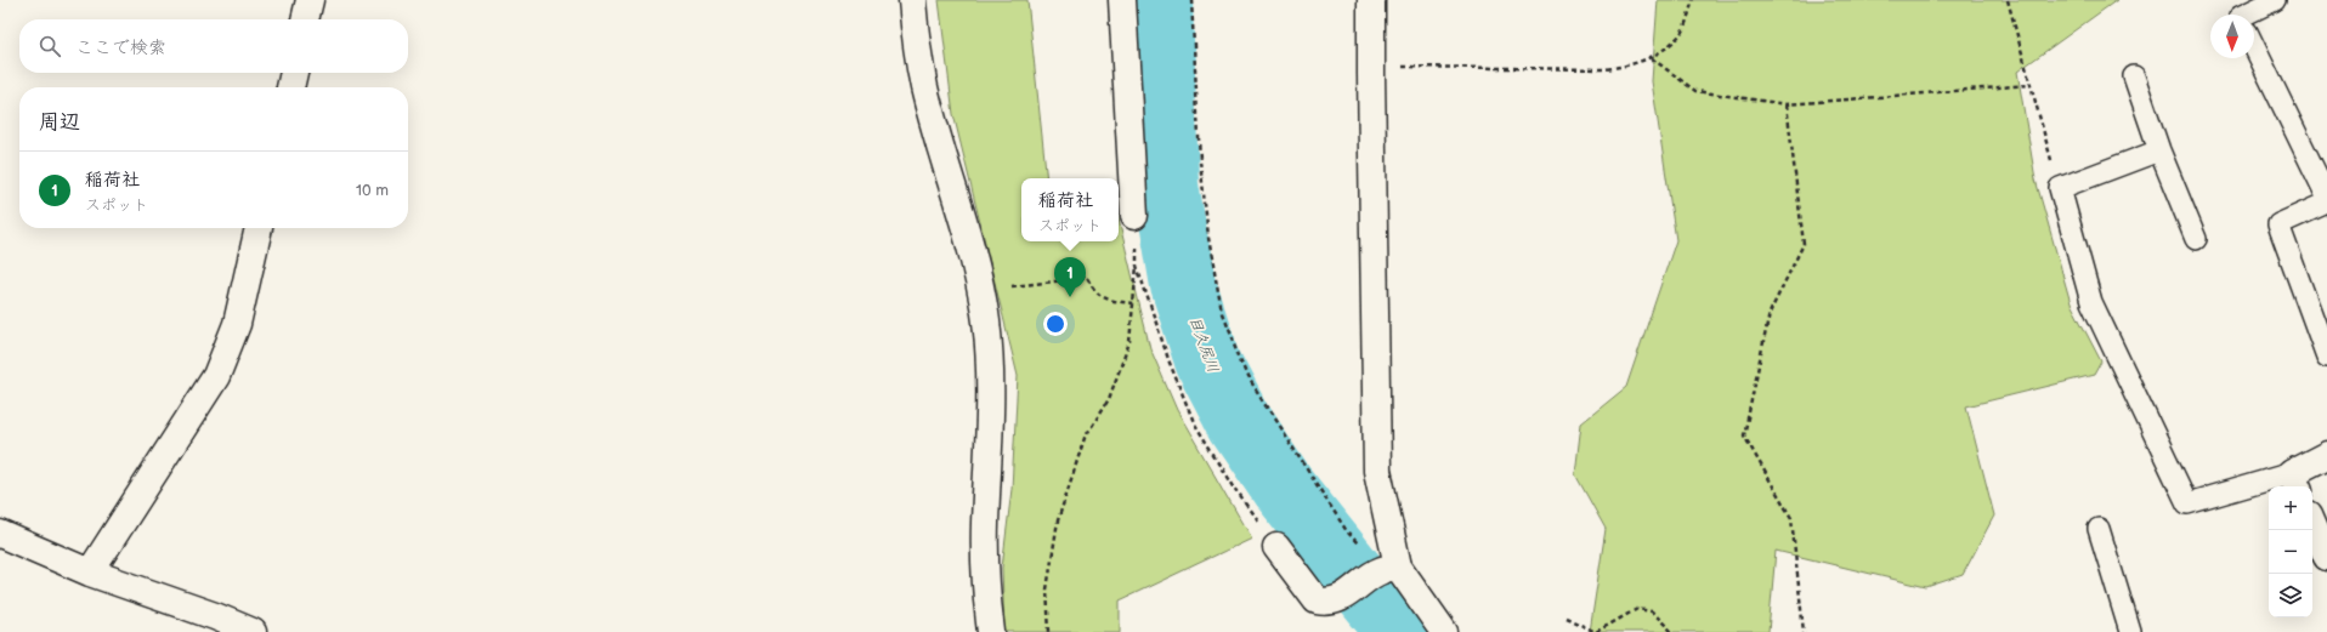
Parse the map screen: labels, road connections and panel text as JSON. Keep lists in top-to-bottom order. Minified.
{"water":["目久尻川"],"north":"bottom","page":{"search":"ここで検索","heading":"周辺","list":[{"mark":"1","name":"稲荷社","note":"スポット","value":"10 m"}],"popup":["稲荷社","スポット"],"pins":"1","map_buttons":["+","−"]}}
